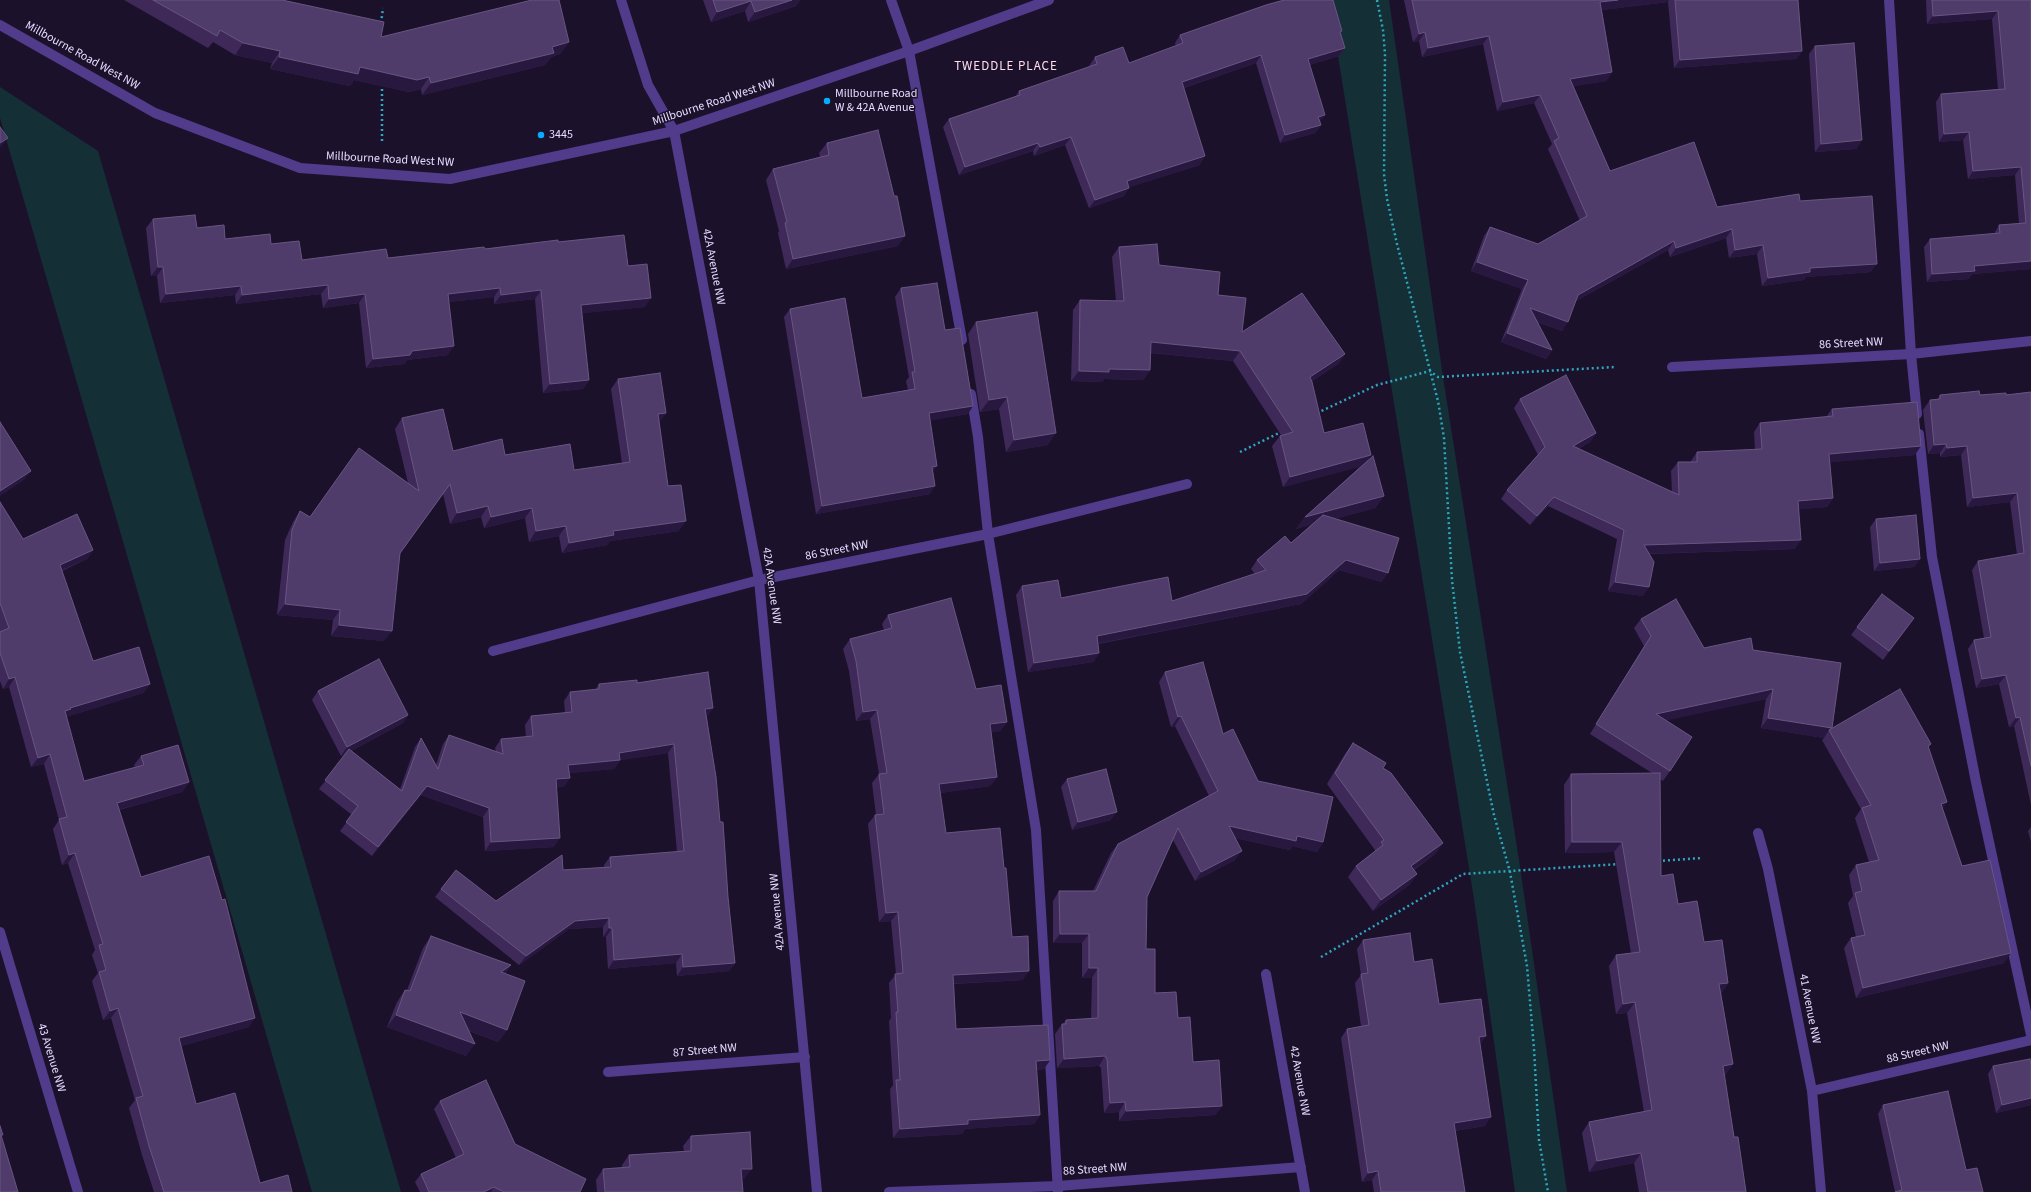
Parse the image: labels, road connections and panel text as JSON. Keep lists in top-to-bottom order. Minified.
{"streets":{"street":["Millbourne Road West NW","42A Avenue NW","86 Street NW","41 Avenue NW","87 Street NW","88 Street NW","43 Avenue NW","42 Avenue NW"]},"crossings":[["Millbourne Road West NW","42A Avenue NW"],["42A Avenue NW","86 Street NW"],["42A Avenue NW","87 Street NW"],["41 Avenue NW","88 Street NW"],["88 Street NW","42 Avenue NW"]],"districts":["TWEDDLE PLACE"],"places":["Millbourne Road W & 42A Avenue","3445"]}
